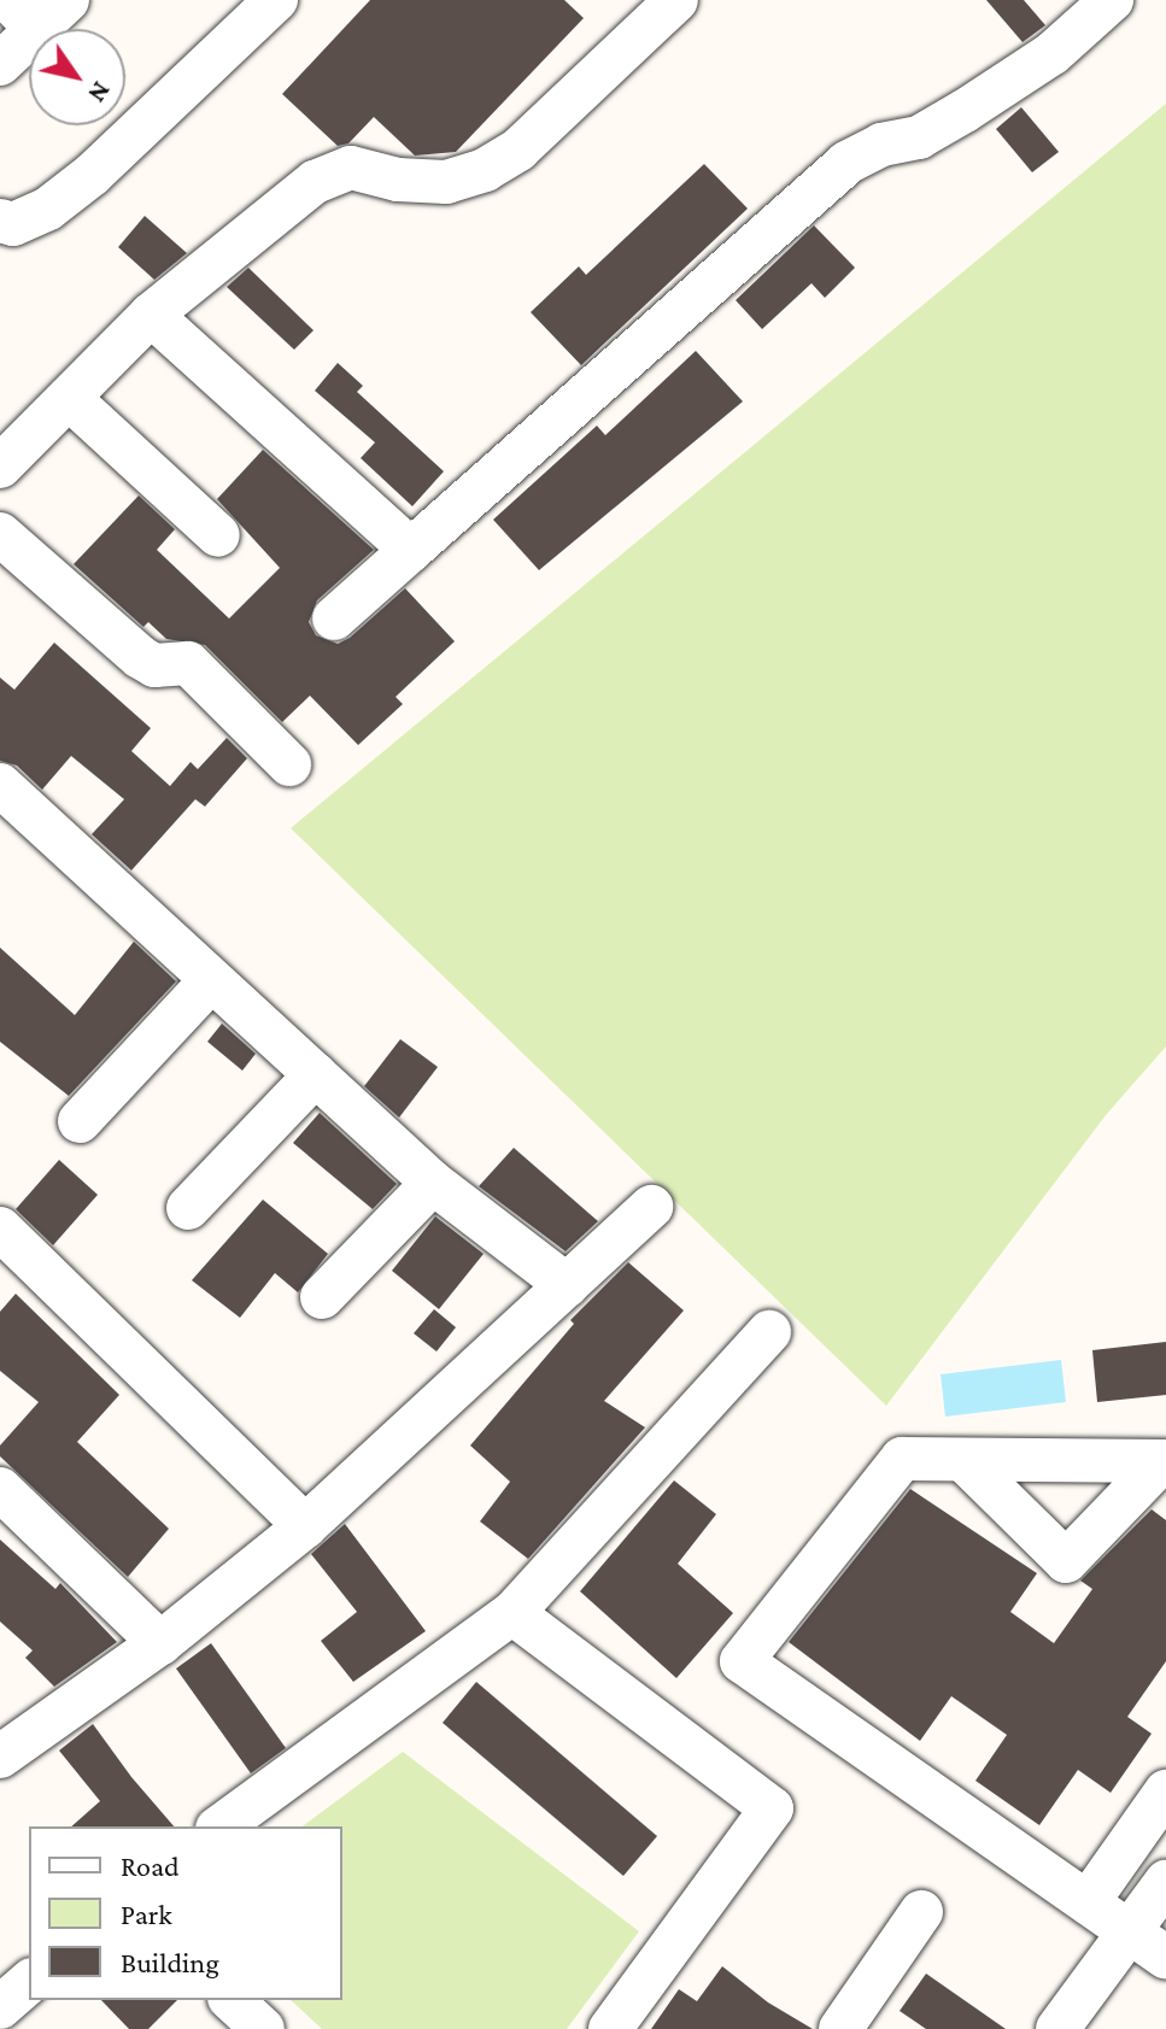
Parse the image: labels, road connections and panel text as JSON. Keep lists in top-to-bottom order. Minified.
{"legend":["Road","Park","Building"],"north":"bottom right"}
